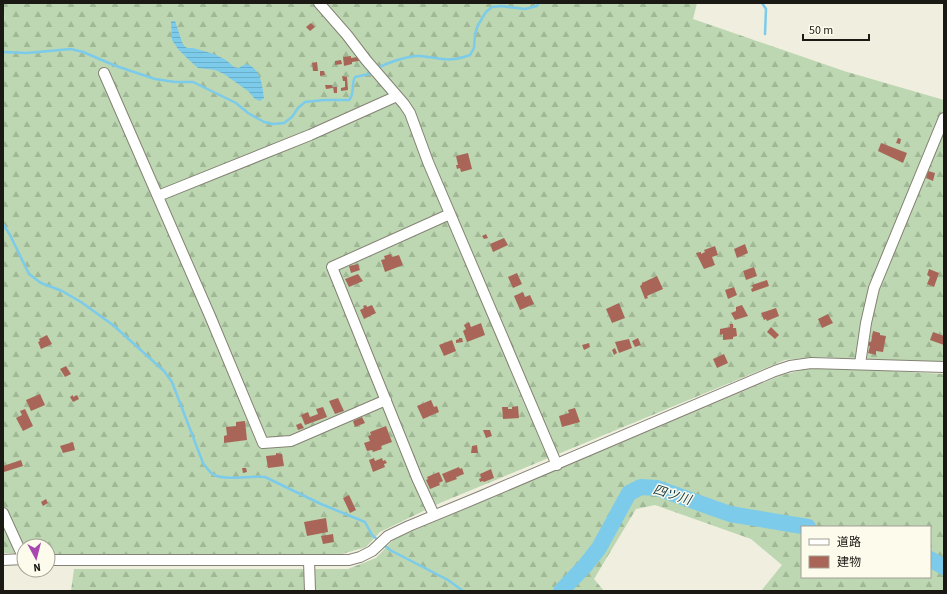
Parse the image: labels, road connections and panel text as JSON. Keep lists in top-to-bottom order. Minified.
{"water":["四ツ川"],"legend":["道路","建物"],"scale_bar":"50 m","north":"bottom"}
